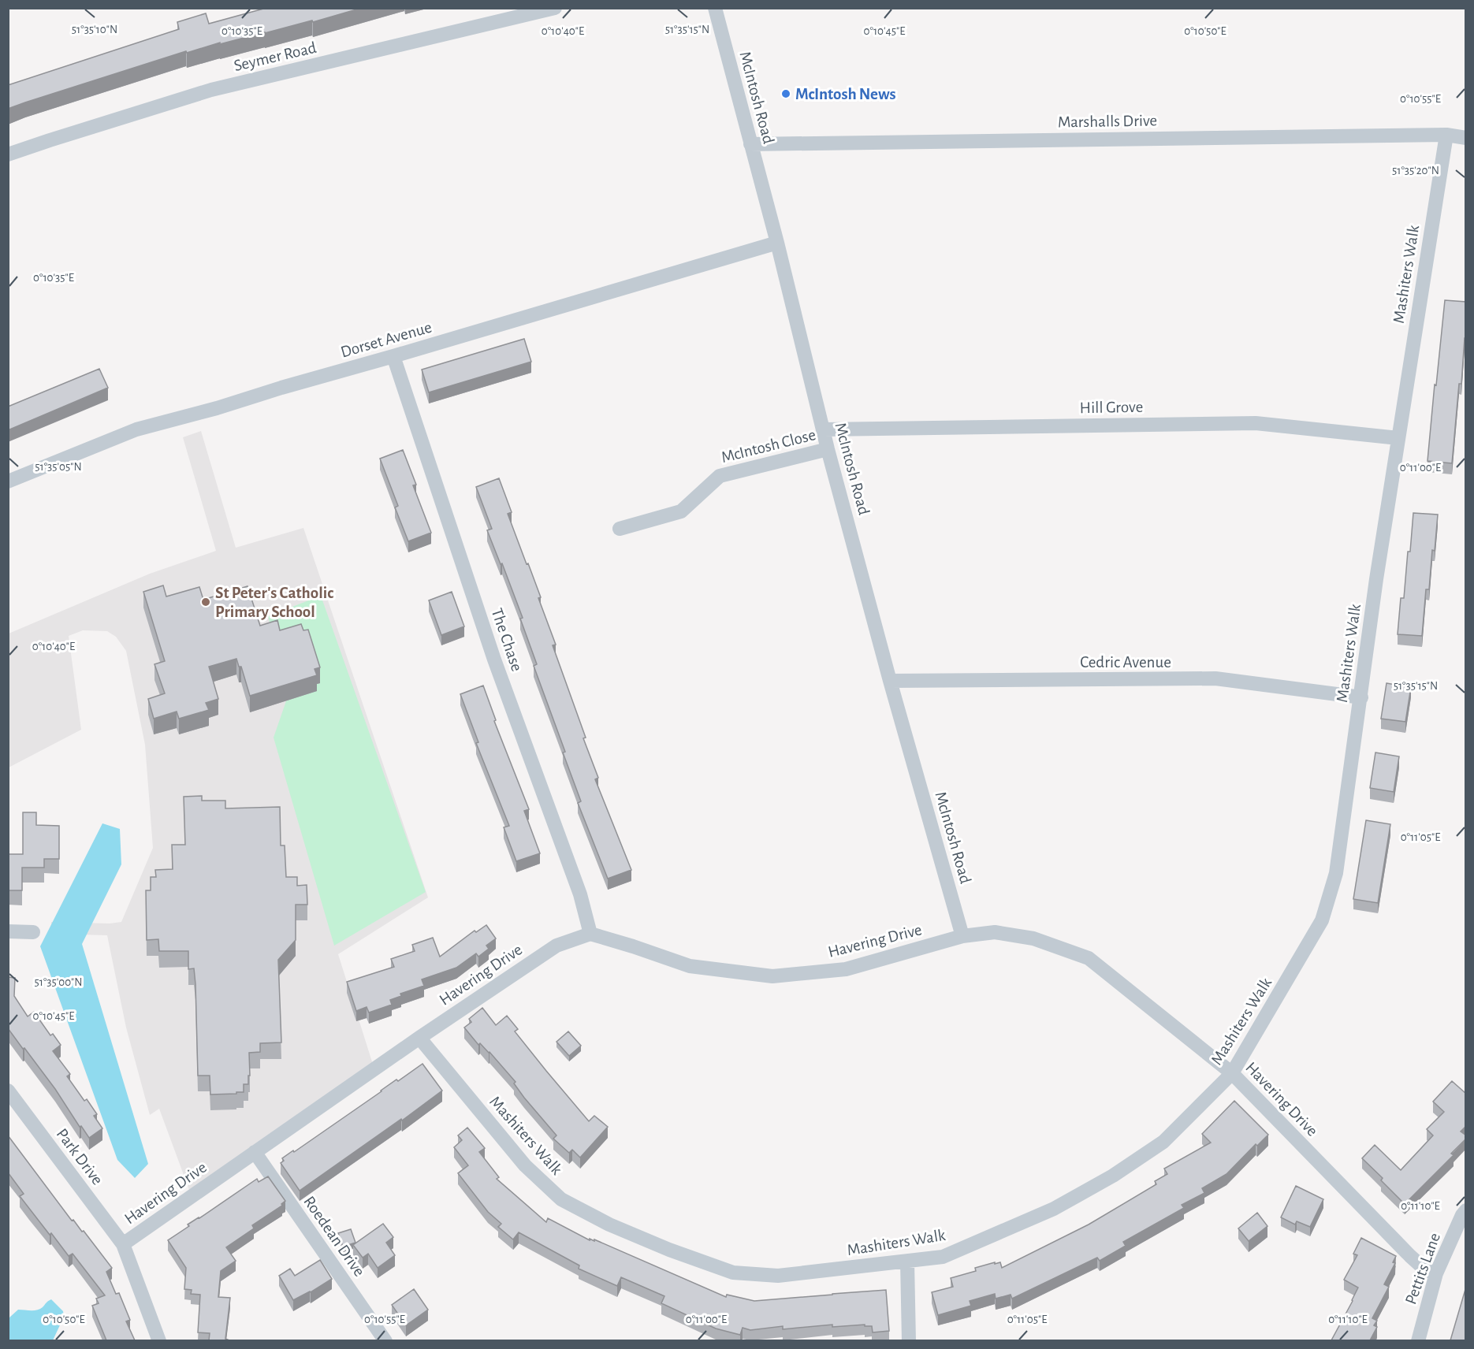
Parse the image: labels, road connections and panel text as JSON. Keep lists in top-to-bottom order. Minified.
{"streets":{"street":["Seymer Road","McIntosh Road","Marshalls Drive","Mashiters Walk","Dorset Avenue","Hill Grove","McIntosh Close","The Chase","Cedric Avenue","Havering Drive","Park Drive","Roedean Drive","Pettits Lane"]},"crossings":[["McIntosh Road","Marshalls Drive"],["McIntosh Road","Dorset Avenue"],["McIntosh Road","Hill Grove"],["McIntosh Road","McIntosh Close"],["McIntosh Road","Cedric Avenue"],["McIntosh Road","Havering Drive"],["Marshalls Drive","Mashiters Walk"],["Mashiters Walk","Hill Grove"],["Mashiters Walk","Cedric Avenue"],["Mashiters Walk","Havering Drive"],["Dorset Avenue","The Chase"],["The Chase","Havering Drive"],["Havering Drive","Park Drive"],["Havering Drive","Roedean Drive"],["Havering Drive","Pettits Lane"]],"places":["McIntosh News","St Peter's Catholic Primary School"],"coordinates":["51°35'10\"N","51°35'15\"N","0°10'35\"E","0°10'40\"E","0°10'45\"E","0°10'50\"E","0°10'55\"E","51°35'20\"N","51°35'05\"N","0°11'00\"E","0°11'05\"E","51°35'00\"N","0°11'10\"E"]}
